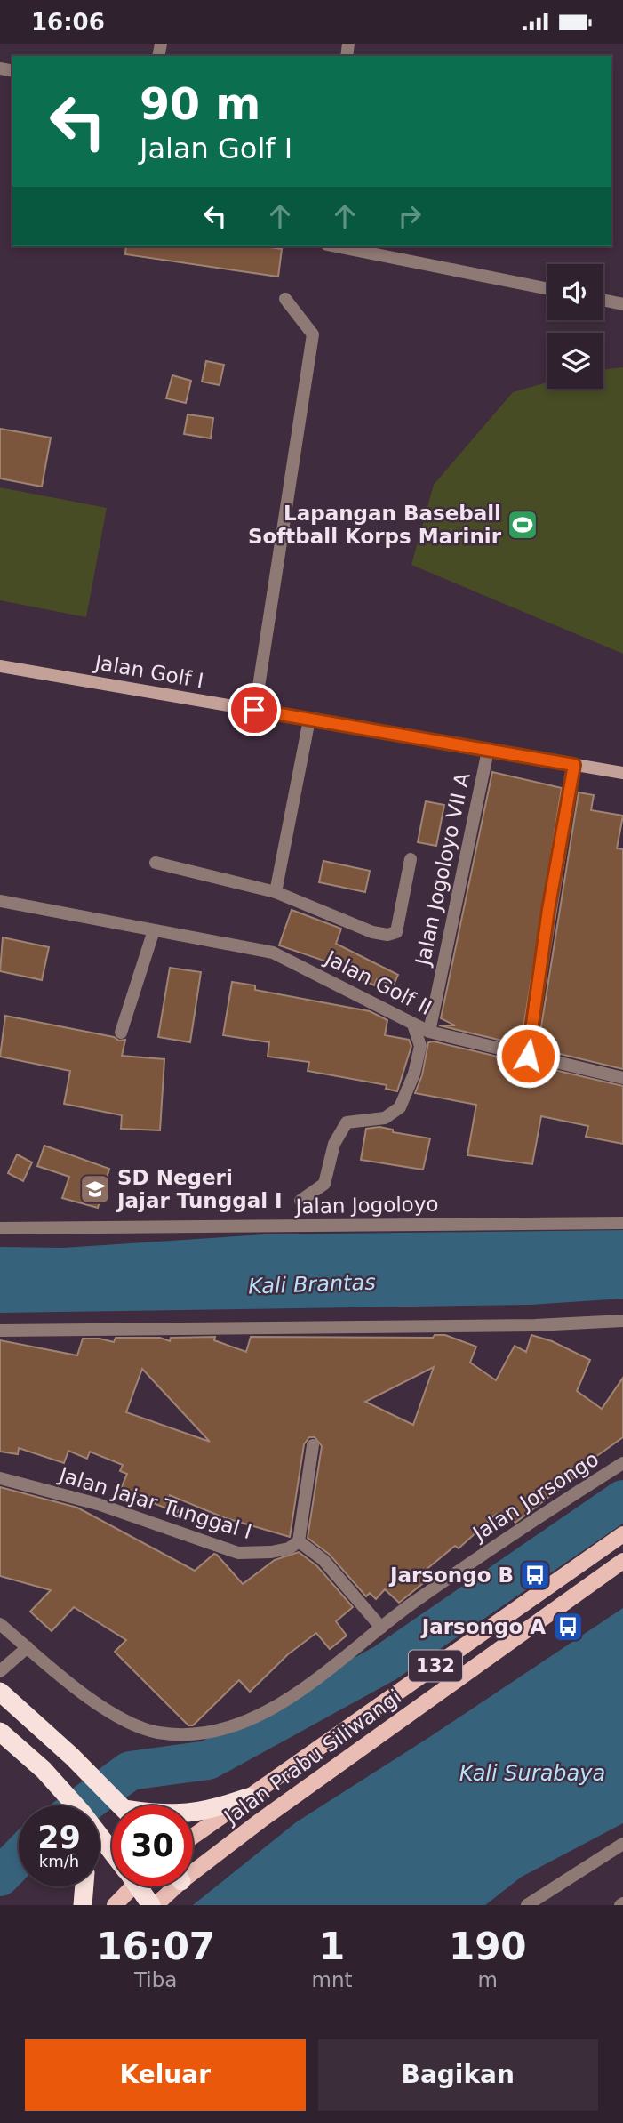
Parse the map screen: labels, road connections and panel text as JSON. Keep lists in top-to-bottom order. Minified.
{"streets":{"main road":["Jalan Golf I","132","Jalan Prabu Siliwangi"],"street":["Jalan Jogoloyo VII A","Jalan Golf II","Jalan Jogoloyo","Jalan Jorsongo","Jalan Jajar Tunggal I"]},"crossings":[["Jalan Golf I","Jalan Jogoloyo VII A"],["Jalan Jogoloyo VII A","Jalan Golf II"]],"water":["Kali Brantas","Kali Surabaya"],"places":{"sports":["Lapangan Baseball Softball Korps Marinir"],"school or university":["SD Negeri Jajar Tunggal I"],"bus stop":["Jarsongo B","Jarsongo A"]},"page":{"status":"16:06","turn":["90 m","Jalan Golf I"],"speed":"29 km/h","limit":"30","eta":["16:07","Tiba","1","mnt","190","m"],"buttons":["Keluar","Bagikan"]}}
